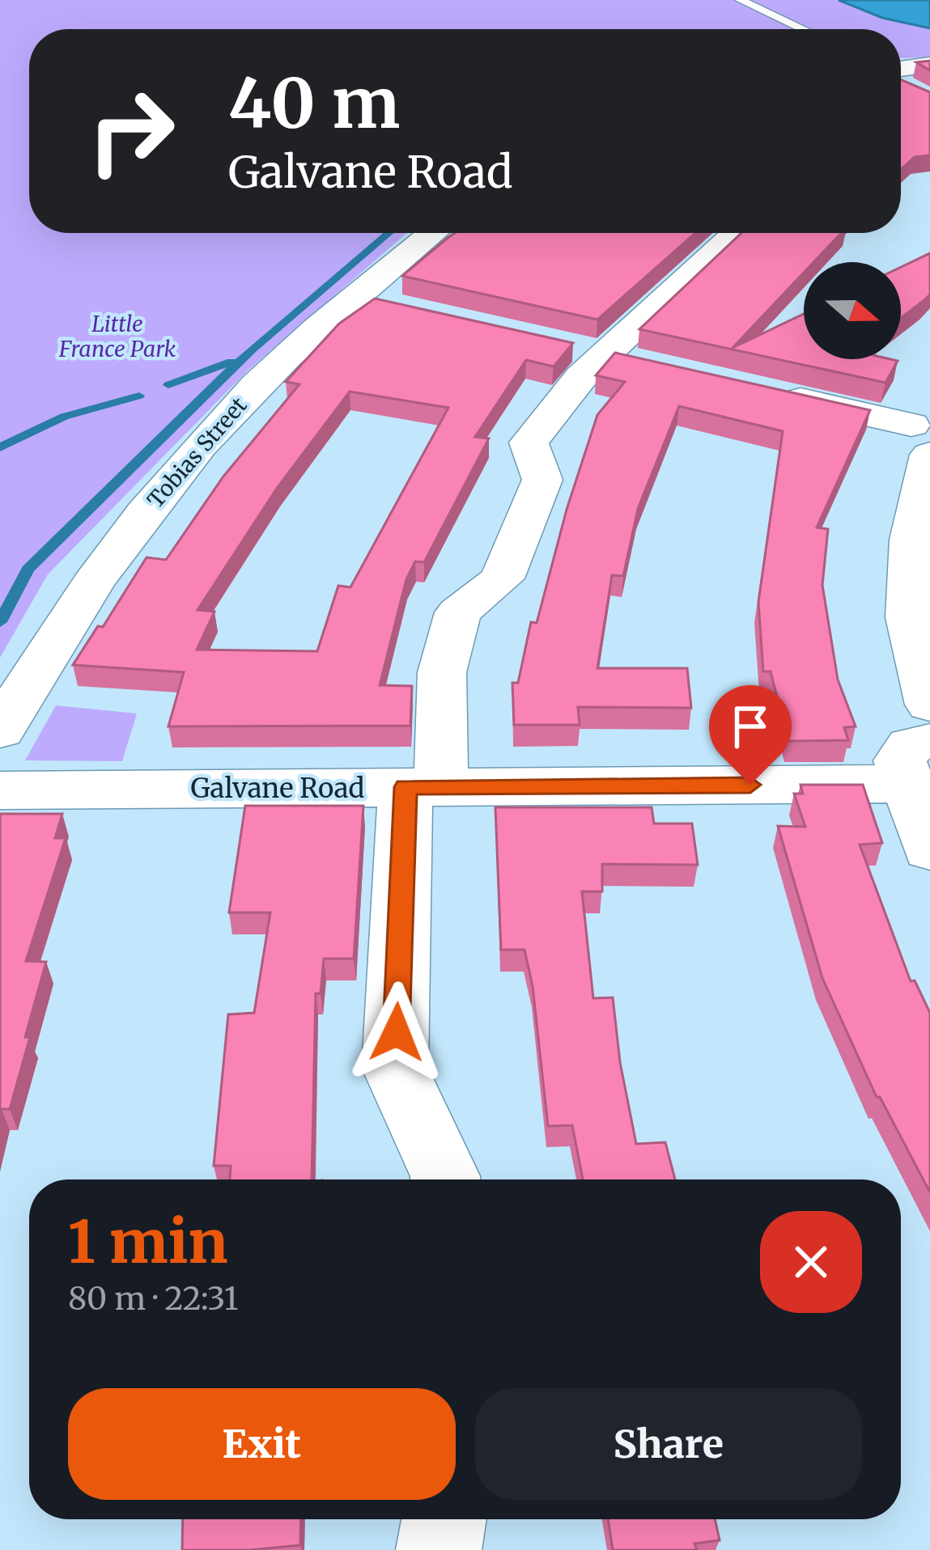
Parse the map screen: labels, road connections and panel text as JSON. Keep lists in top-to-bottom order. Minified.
{"streets":{"street":["Tobias Street","Galvane Road"]},"parks":["Little France Park"],"north":"right","page":{"turn":["40 m","Galvane Road"],"heading":["1 min","80 m · 22:31"],"buttons":["Exit","Share"]}}
